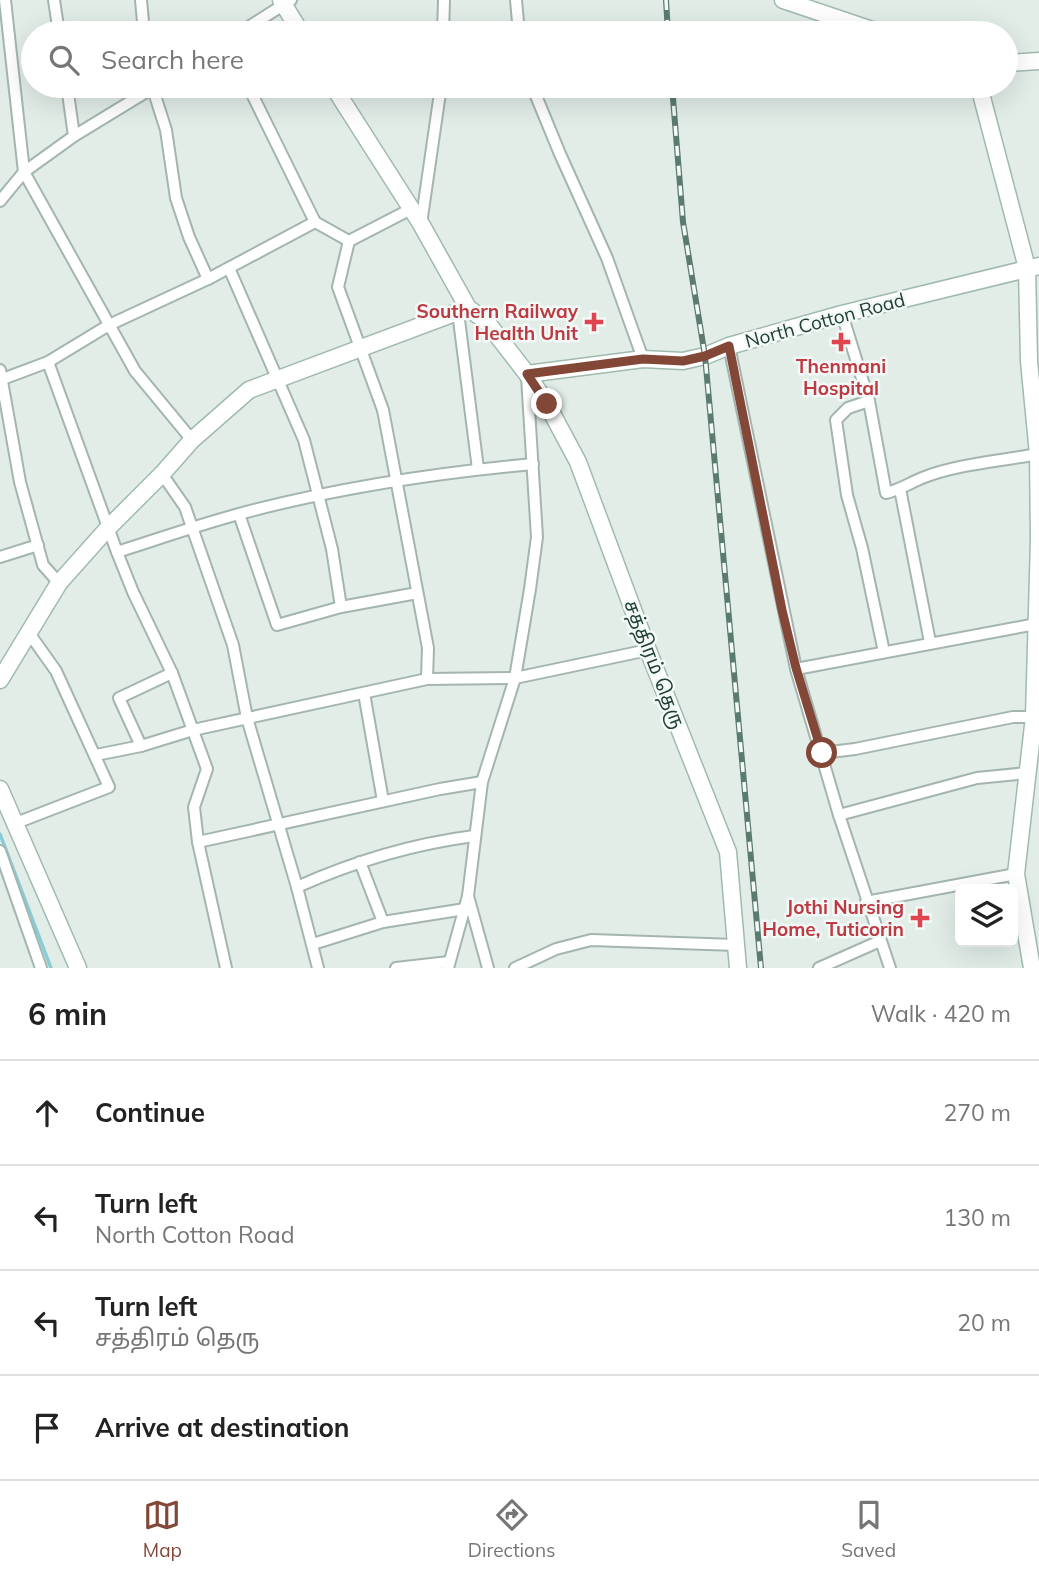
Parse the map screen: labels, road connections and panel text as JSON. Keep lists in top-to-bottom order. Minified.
{"streets":{"street":["North Cotton Road","சத்திரம் தெரு"]},"crossings":[["North Cotton Road","சத்திரம் தெரு"]],"places":{"health":["Southern Railway Health Unit","Thenmani Hospital","Jothi Nursing Home, Tuticorin"]},"page":{"search":"Search here","heading":["6 min","Walk · 420 m"],"list":[["Continue","270 m"],["Turn left","North Cotton Road","130 m"],["Turn left","சத்திரம் தெரு","20 m"],"Arrive at destination"],"nav":["Map","Directions","Saved"]}}
